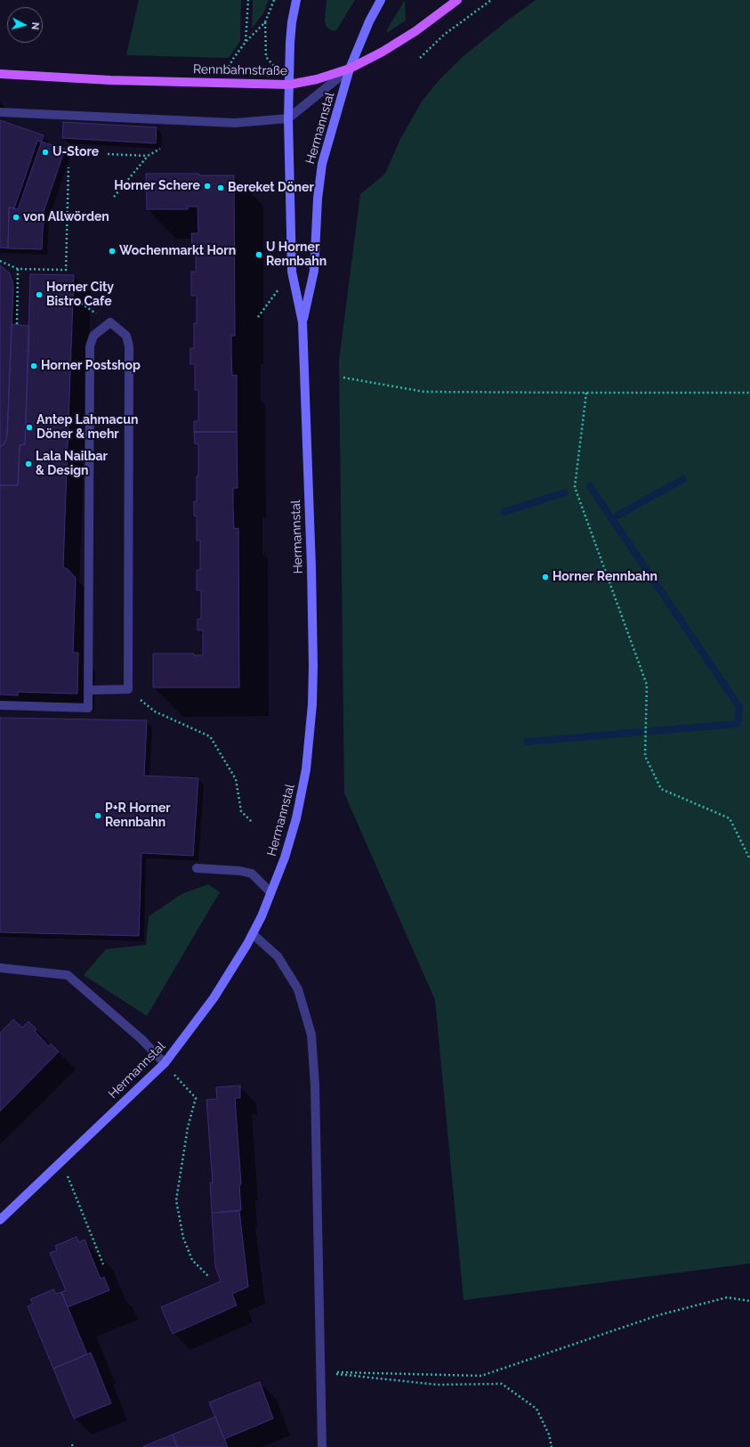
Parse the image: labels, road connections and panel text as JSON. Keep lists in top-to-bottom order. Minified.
{"streets":{"main road":["Rennbahnstraße"],"street":["Hermannstal"]},"crossings":[["Rennbahnstraße","Hermannstal"]],"places":["U-Store","Horner Schere","Bereket Döner","von Allwörden","Wochenmarkt Horn","U Horner Rennbahn","Horner City Bistro Cafe","Horner Postshop","Antep Lahmacun Döner & mehr","Lala Nailbar & Design","Horner Rennbahn","P+R Horner Rennbahn"],"north":"right"}
